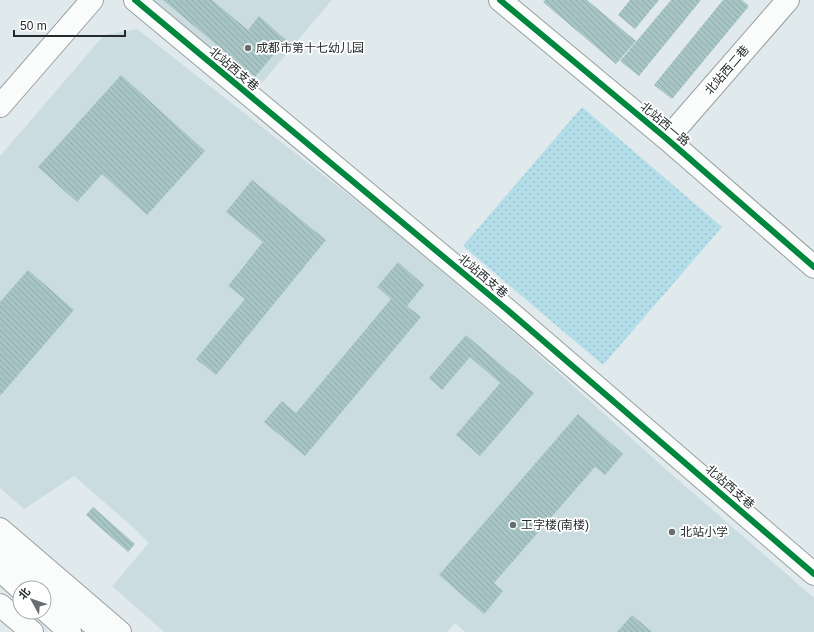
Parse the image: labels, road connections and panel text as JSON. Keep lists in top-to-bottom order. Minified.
{"streets":{"main road":["北站西支巷","北站西二巷","北站西一路"]},"crossings":[["北站西二巷","北站西一路"]],"places":["成都市第十七幼儿园","工字楼(南楼)","北站小学"],"scale_bar":"50 m","north":"top left"}
